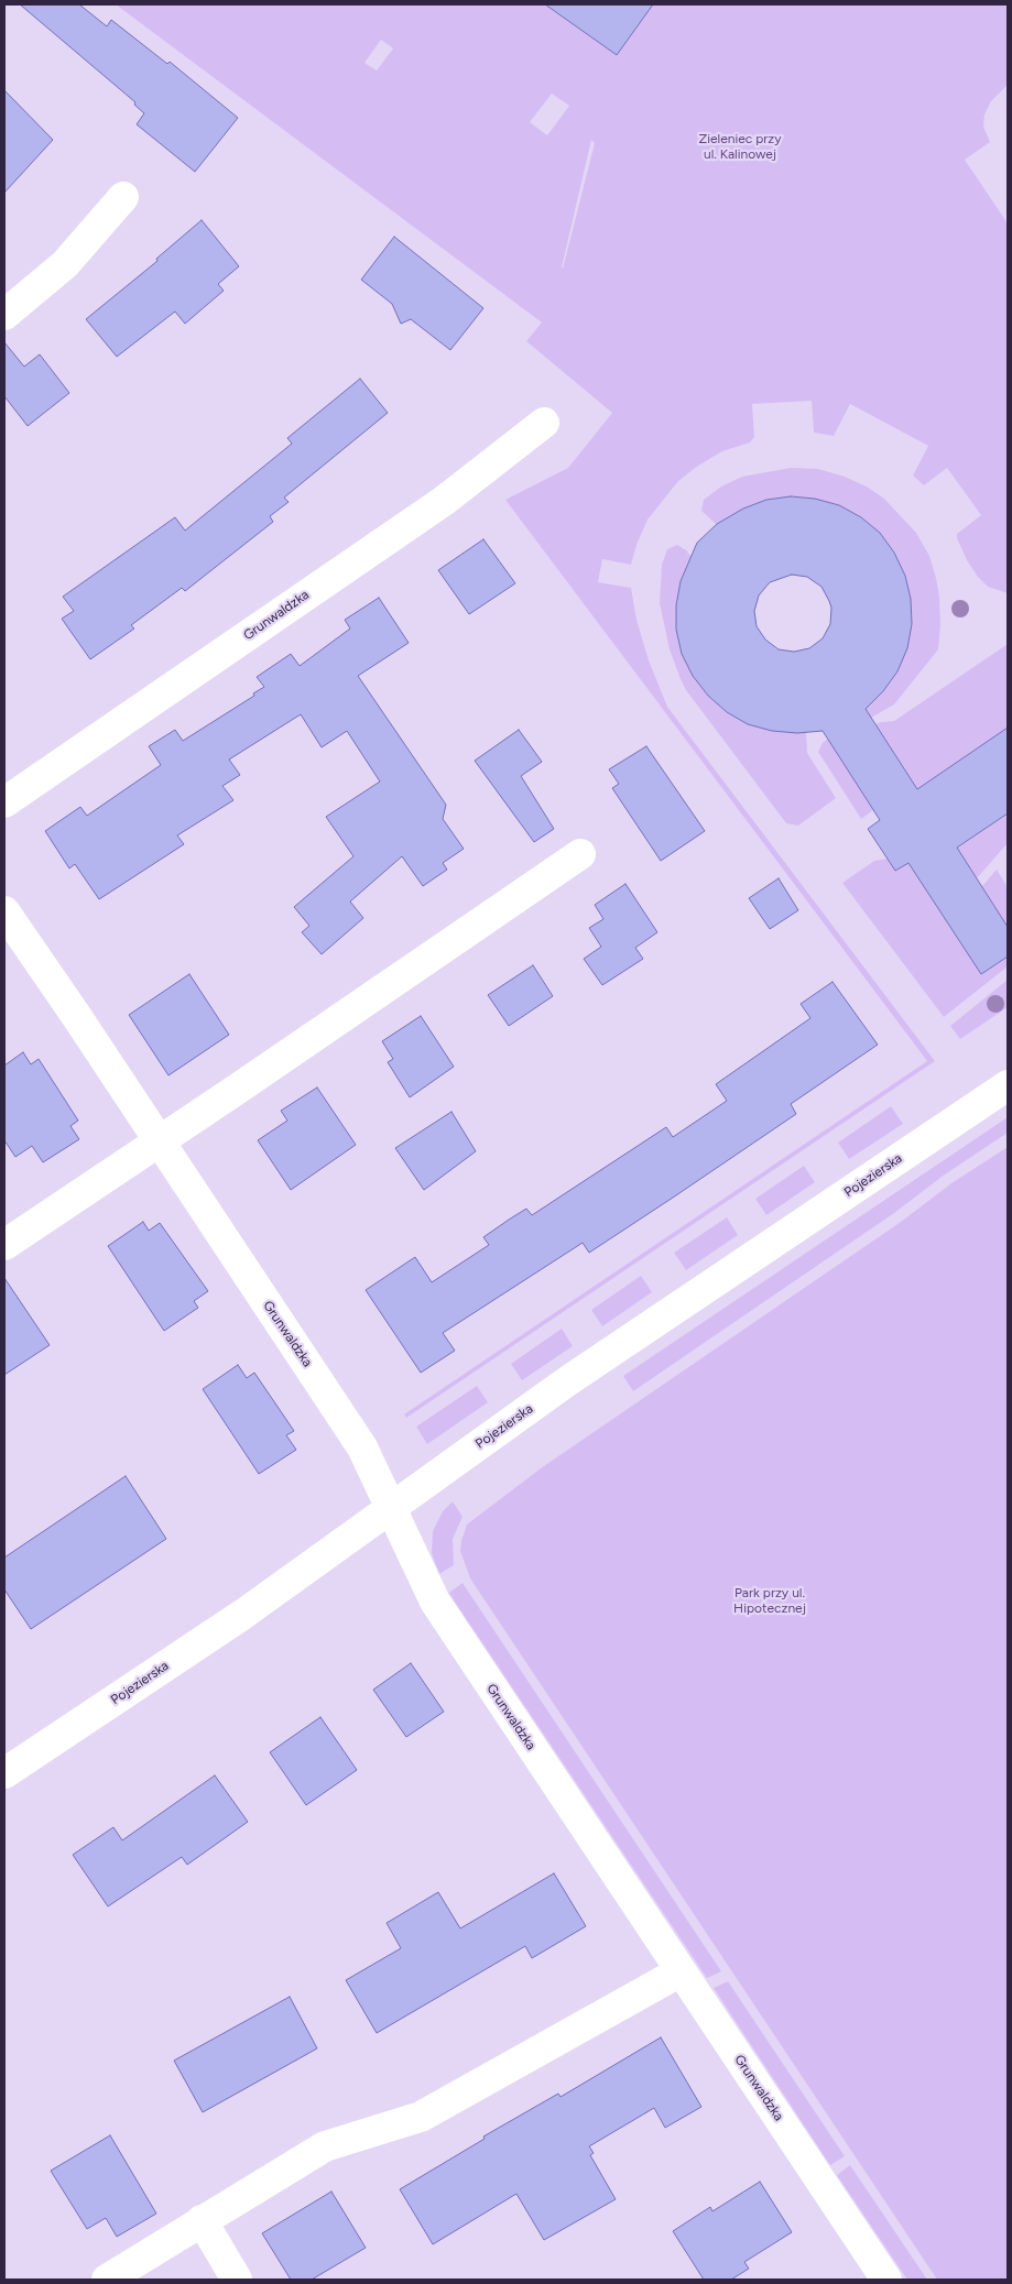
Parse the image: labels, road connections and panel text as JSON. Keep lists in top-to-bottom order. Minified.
{"streets":{"street":["Grunwaldzka","Pojezierska"]},"crossings":[["Grunwaldzka","Pojezierska"]],"parks":["Zieleniec przy ul. Kalinowej","Park przy ul. Hipotecznej"]}
